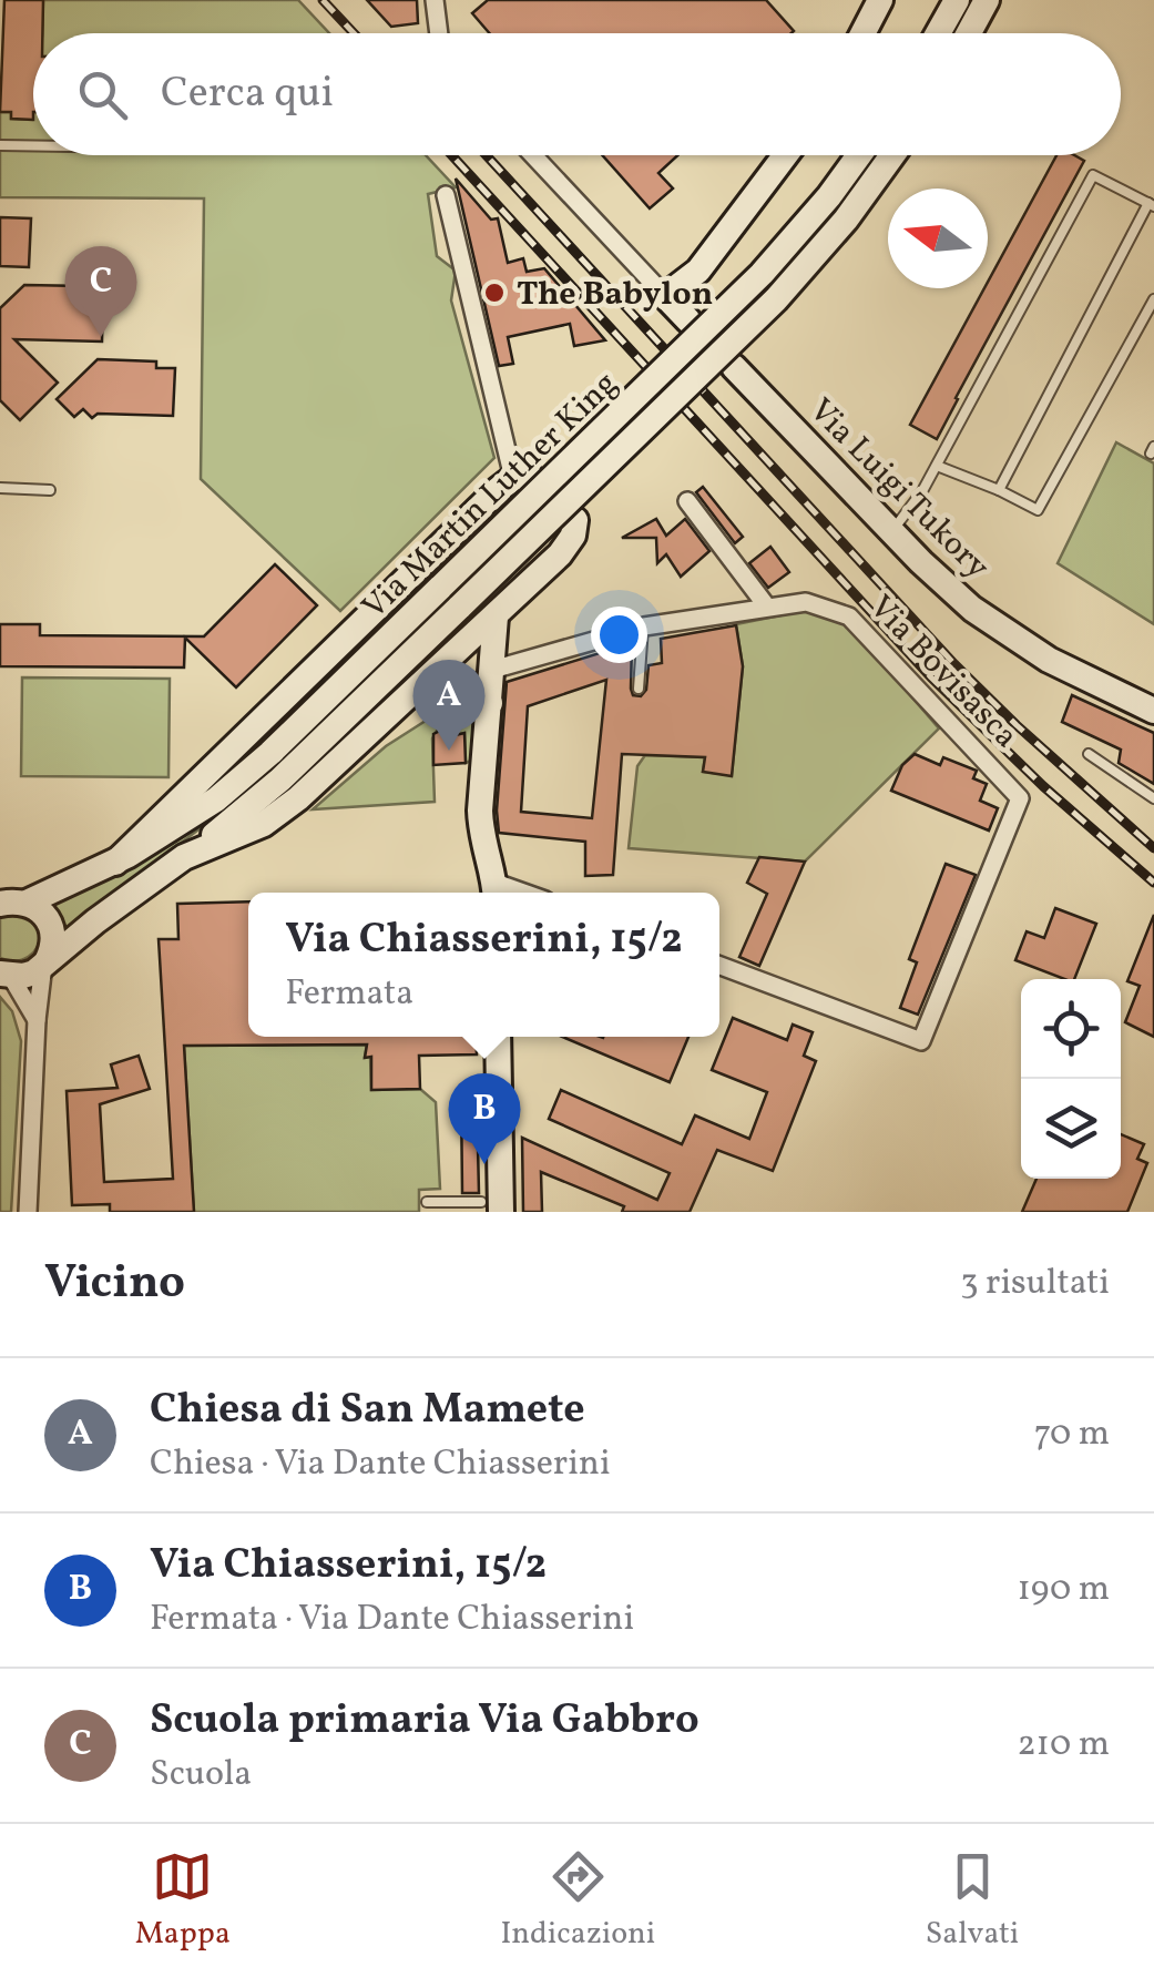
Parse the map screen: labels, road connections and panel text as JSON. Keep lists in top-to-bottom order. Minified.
{"streets":{"street":["Via Luigi Tukory","Via Martin Luther King","Via Bovisasca"]},"places":["The Babylon"],"north":"left","page":{"search":"Cerca qui","pins":["C","A","B"],"popup":["Via Chiasserini, 15/2","Fermata"],"heading":["Vicino","3 risultati"],"list":[{"mark":"A","name":"Chiesa di San Mamete","note":"Chiesa · Via Dante Chiasserini","value":"70 m"},{"mark":"B","name":"Via Chiasserini, 15/2","note":"Fermata · Via Dante Chiasserini","value":"190 m"},{"mark":"C","name":"Scuola primaria Via Gabbro","note":"Scuola","value":"210 m"}],"nav":["Mappa","Indicazioni","Salvati"]}}
